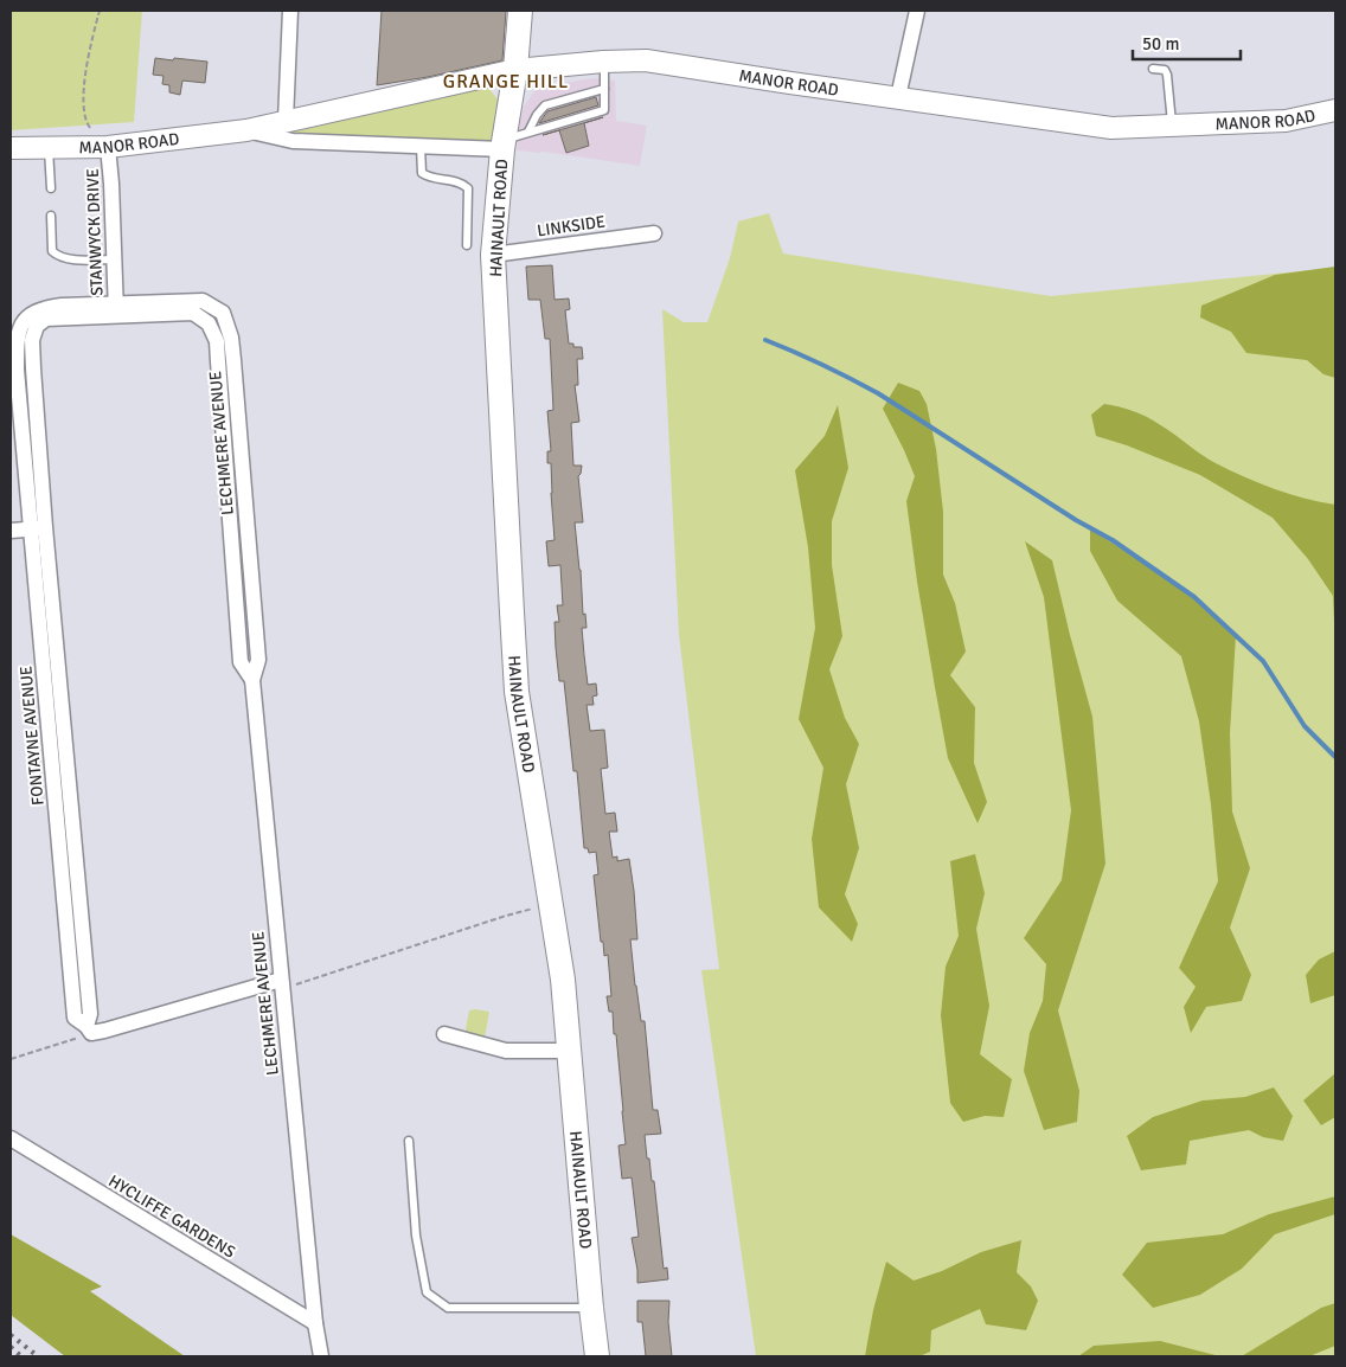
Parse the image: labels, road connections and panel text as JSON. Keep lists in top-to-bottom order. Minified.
{"streets":{"main road":["MANOR ROAD","HAINAULT ROAD"],"street":["LINKSIDE","STANWYCK DRIVE","LECHMERE AVENUE","FONTAYNE AVENUE","HYCLIFFE GARDENS"]},"crossings":[["MANOR ROAD","HAINAULT ROAD"],["MANOR ROAD","STANWYCK DRIVE"],["HAINAULT ROAD","LINKSIDE"],["STANWYCK DRIVE","LECHMERE AVENUE"],["STANWYCK DRIVE","FONTAYNE AVENUE"],["LECHMERE AVENUE","FONTAYNE AVENUE"],["LECHMERE AVENUE","HYCLIFFE GARDENS"]],"districts":["GRANGE HILL"],"scale_bar":"50 m"}
